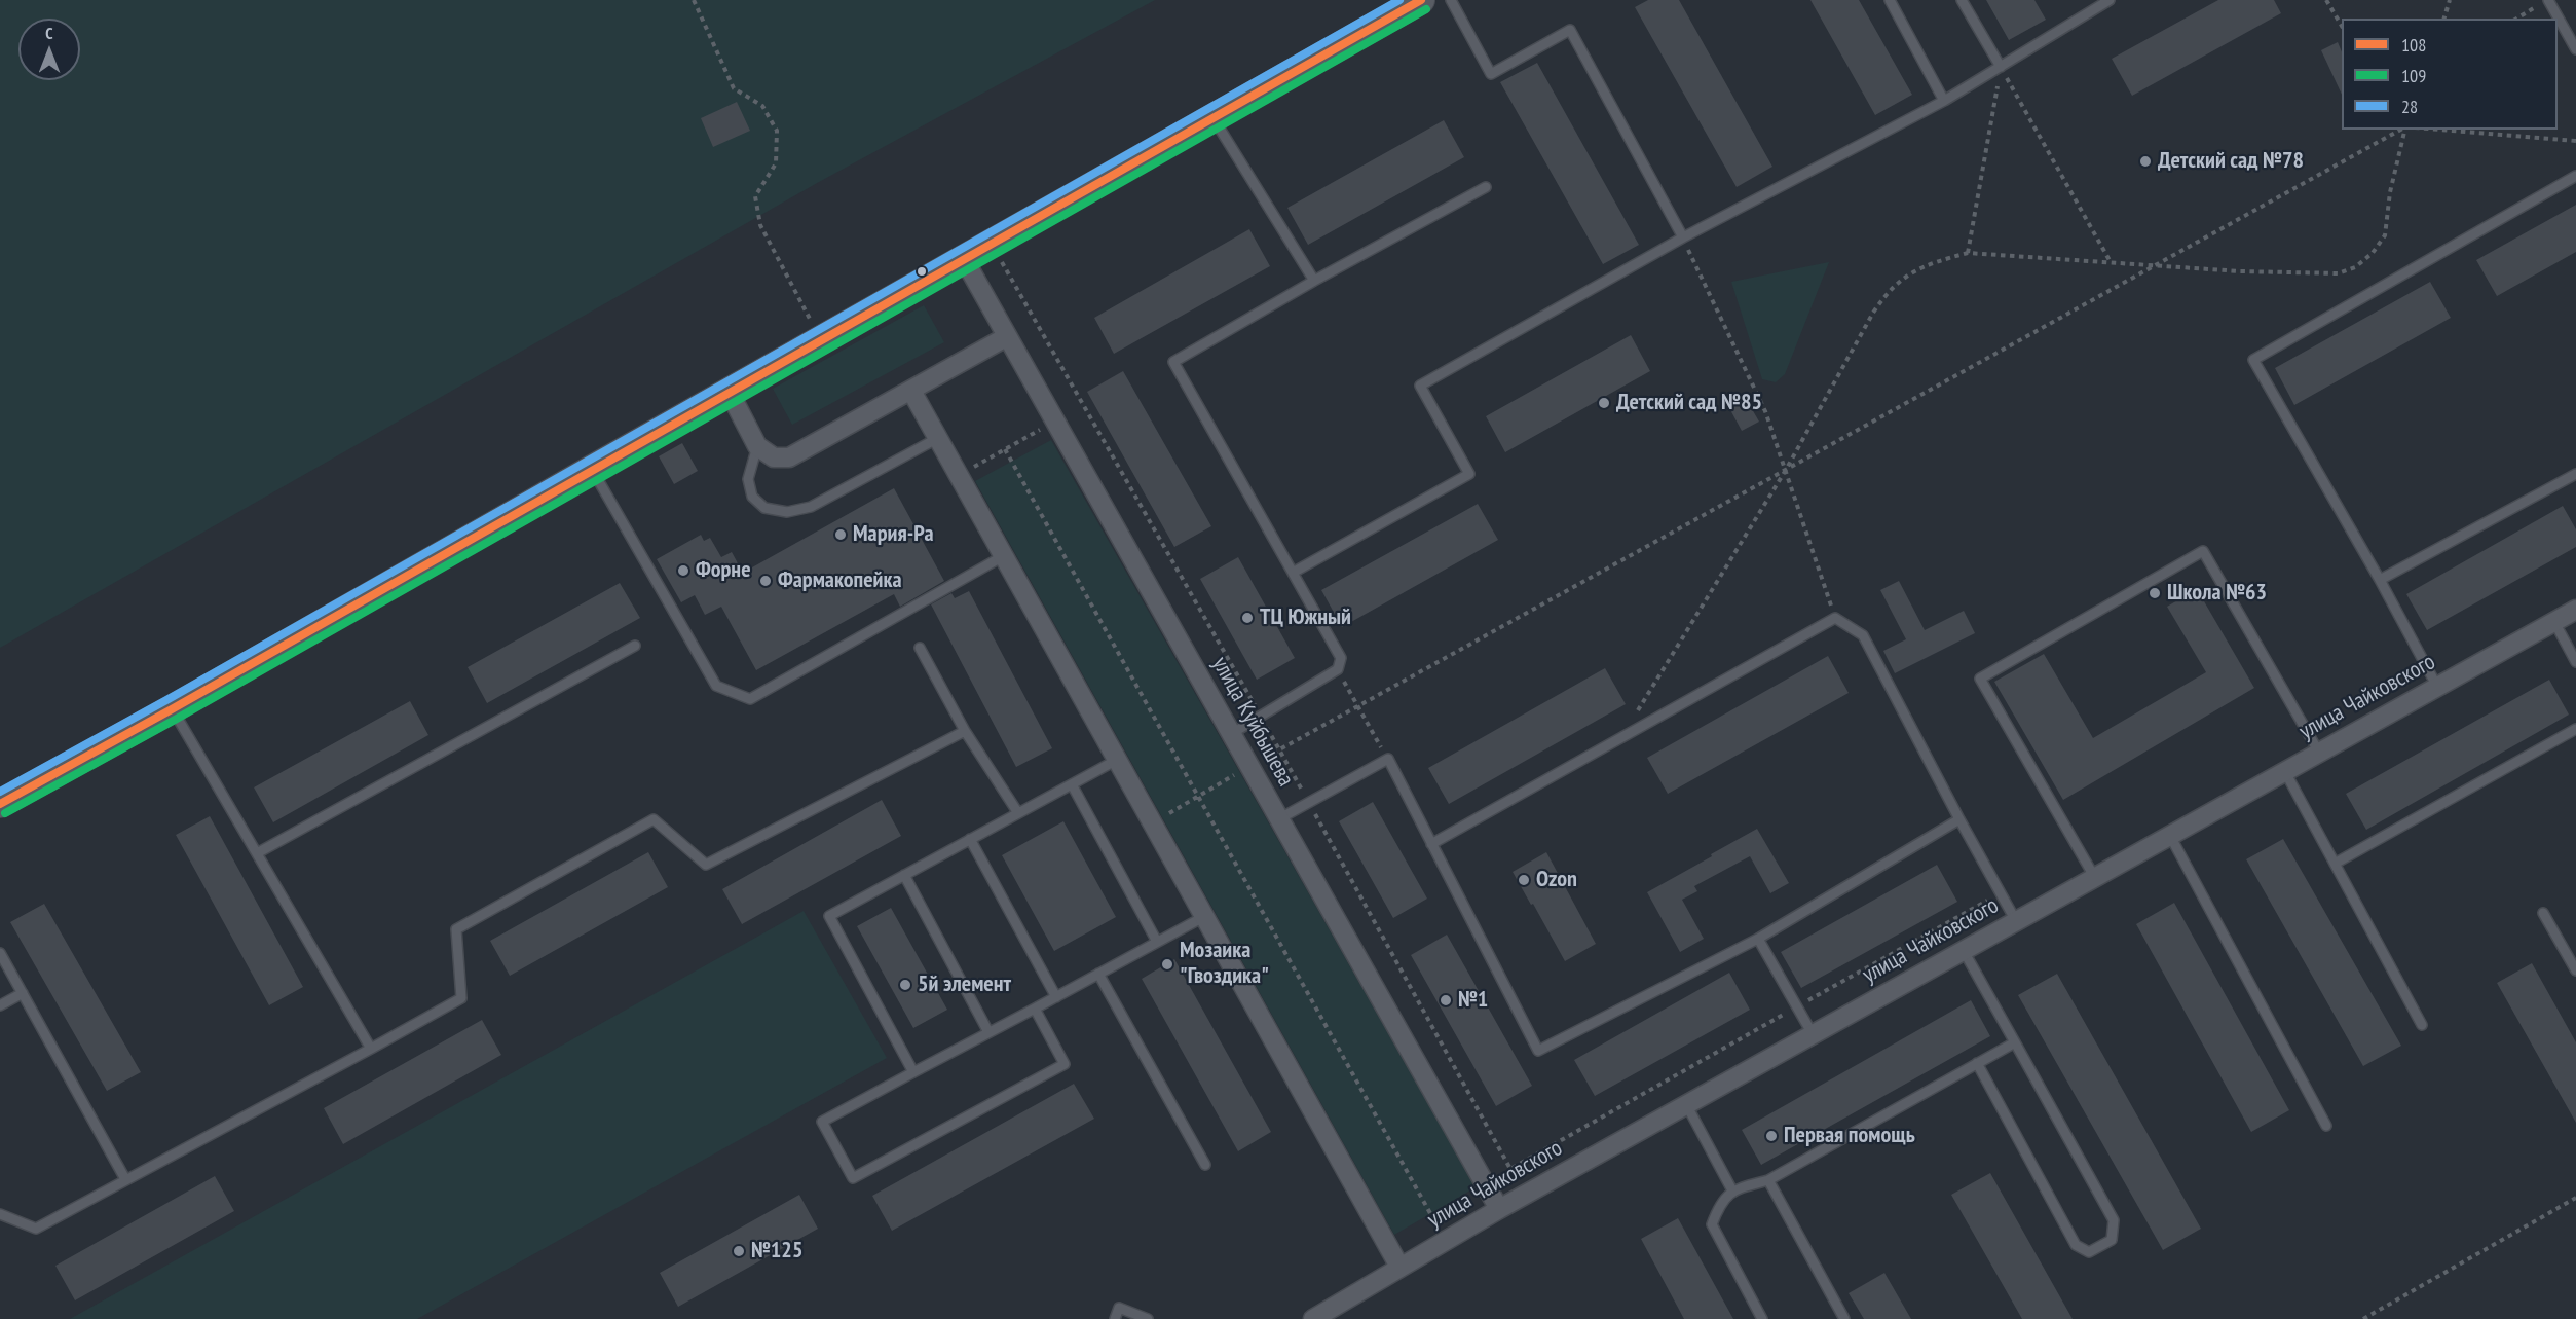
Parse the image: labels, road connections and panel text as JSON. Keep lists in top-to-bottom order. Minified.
{"streets":{"street":["улица Чайковского","улица Куйбышева"]},"crossings":[["улица Чайковского","улица Куйбышева"]],"places":["Детский сад №78","Детский сад №85","Мария-Ра","Форне","Фармакопейка","Школа №63","ТЦ Южный","Ozon","Мозаика \"Гвоздика\"","5й элемент","№1","Первая помощь","№125"],"lines":["transit line 108","transit line 28","transit line 109"],"legend":["108","109","28"],"north":"top"}
